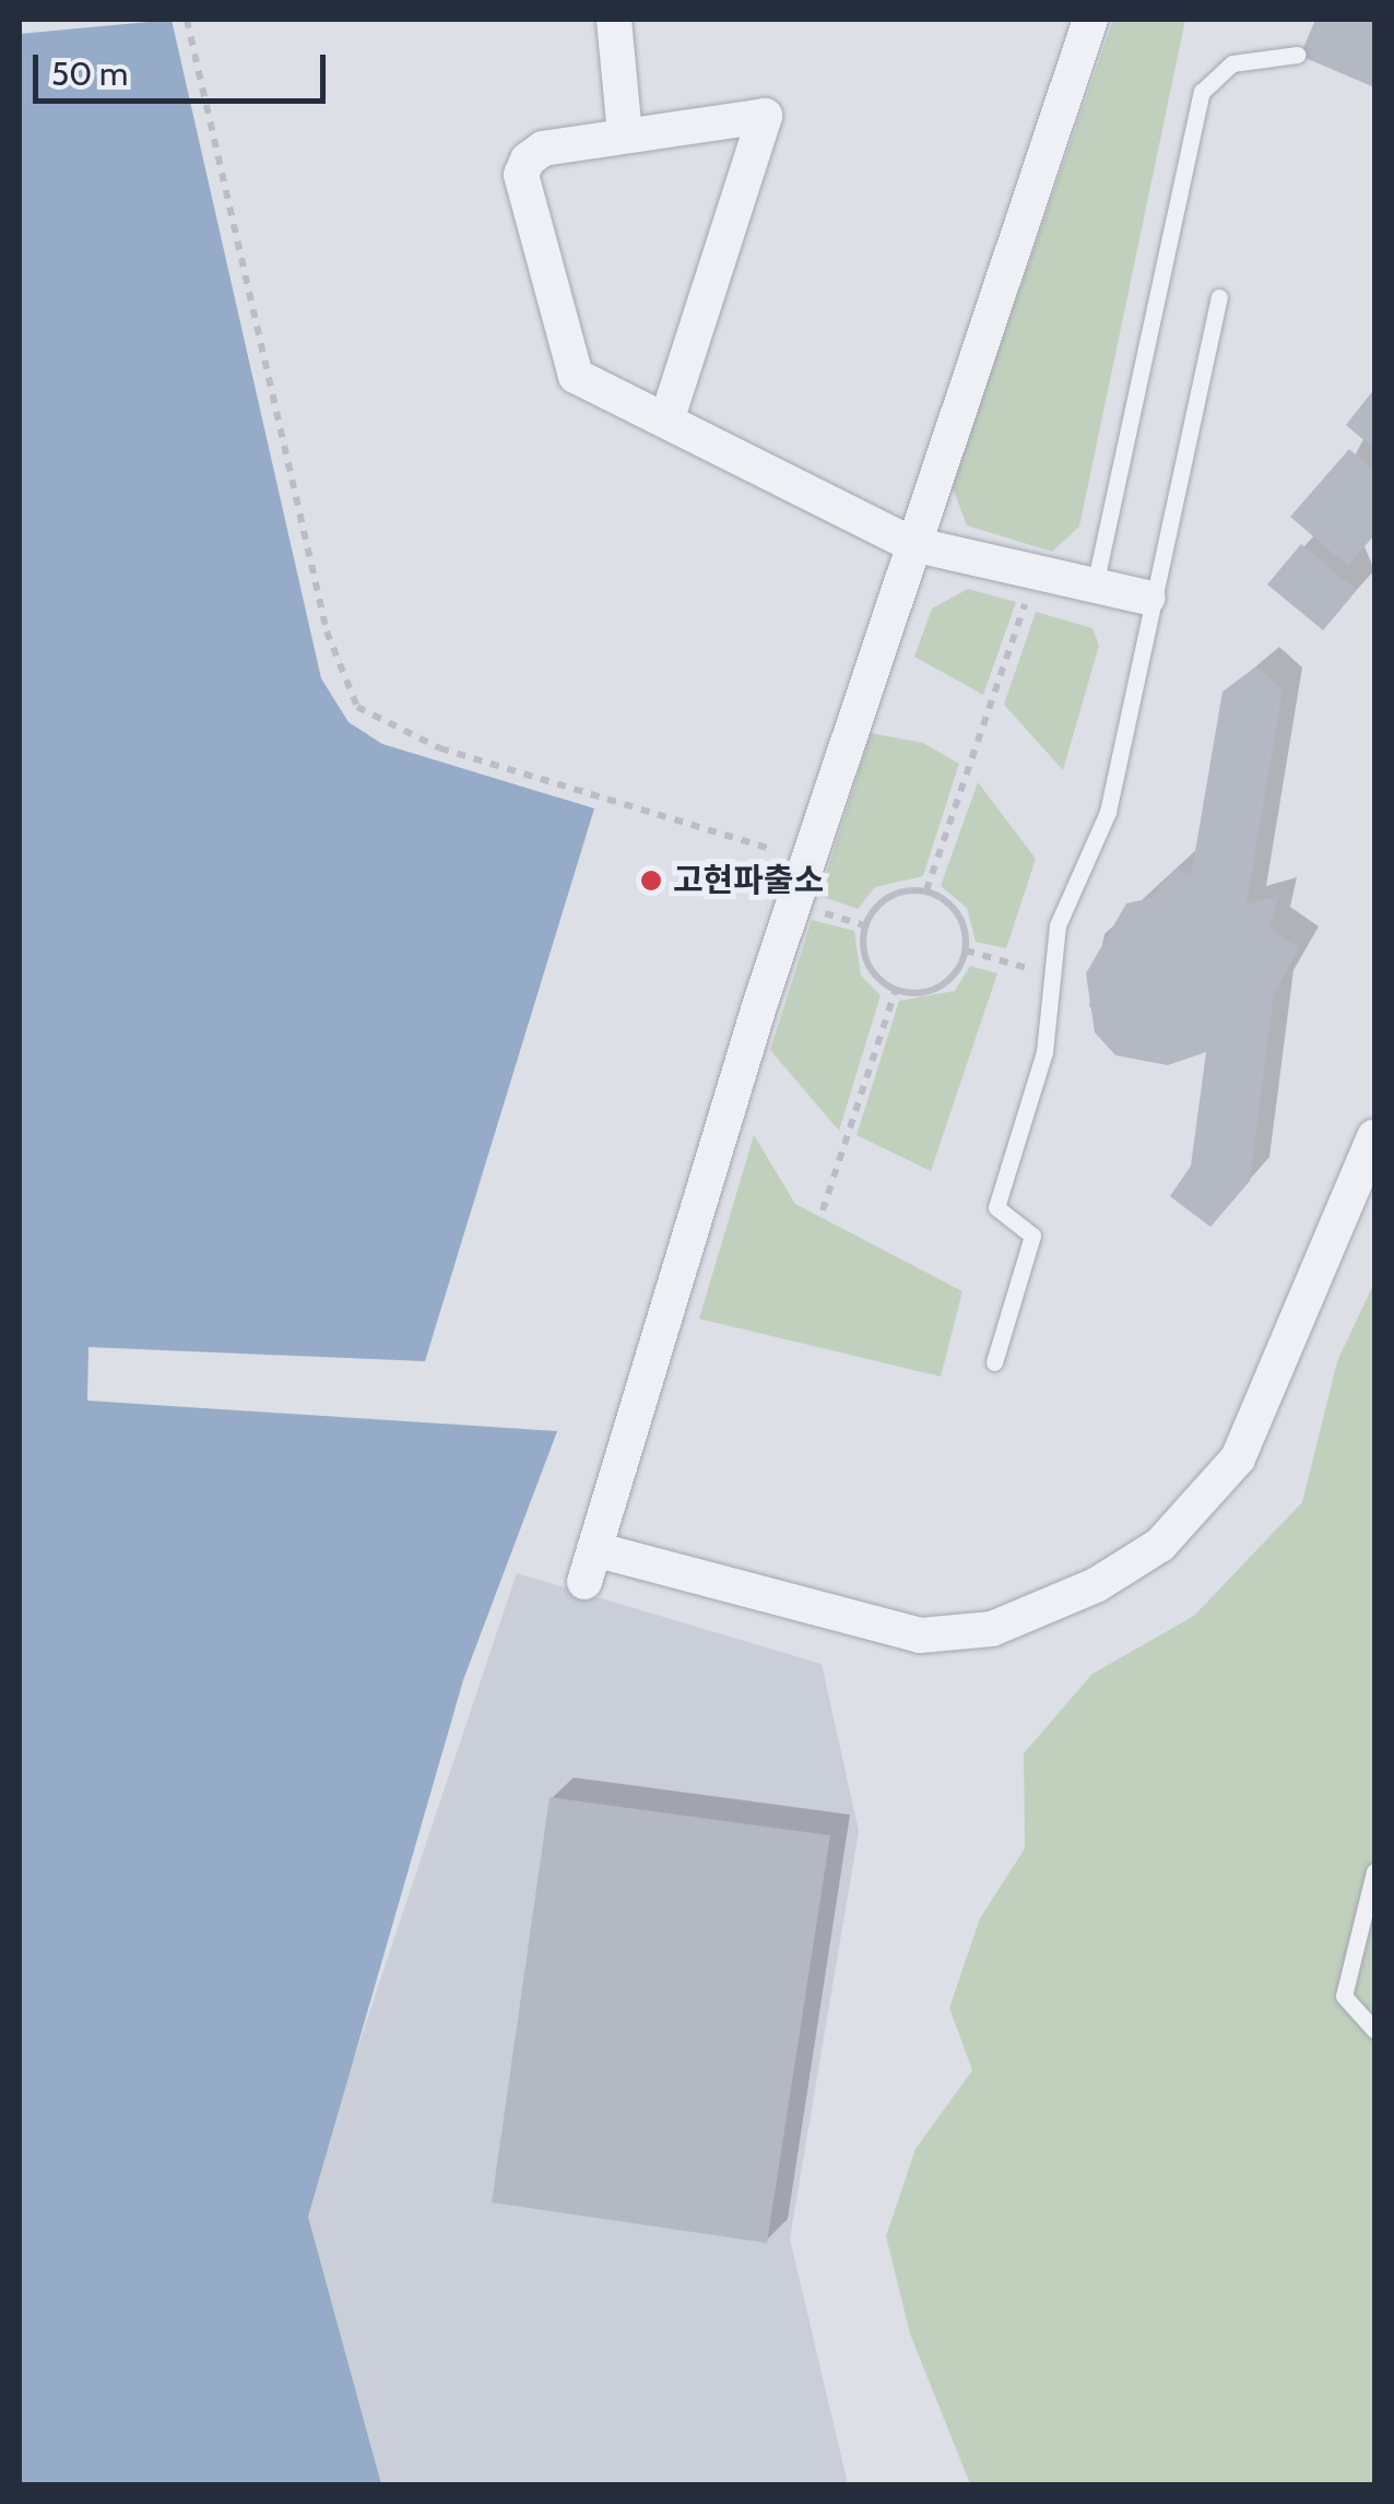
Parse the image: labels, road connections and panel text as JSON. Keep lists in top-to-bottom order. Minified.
{"places":["고현파출소"],"scale_bar":"50 m"}
